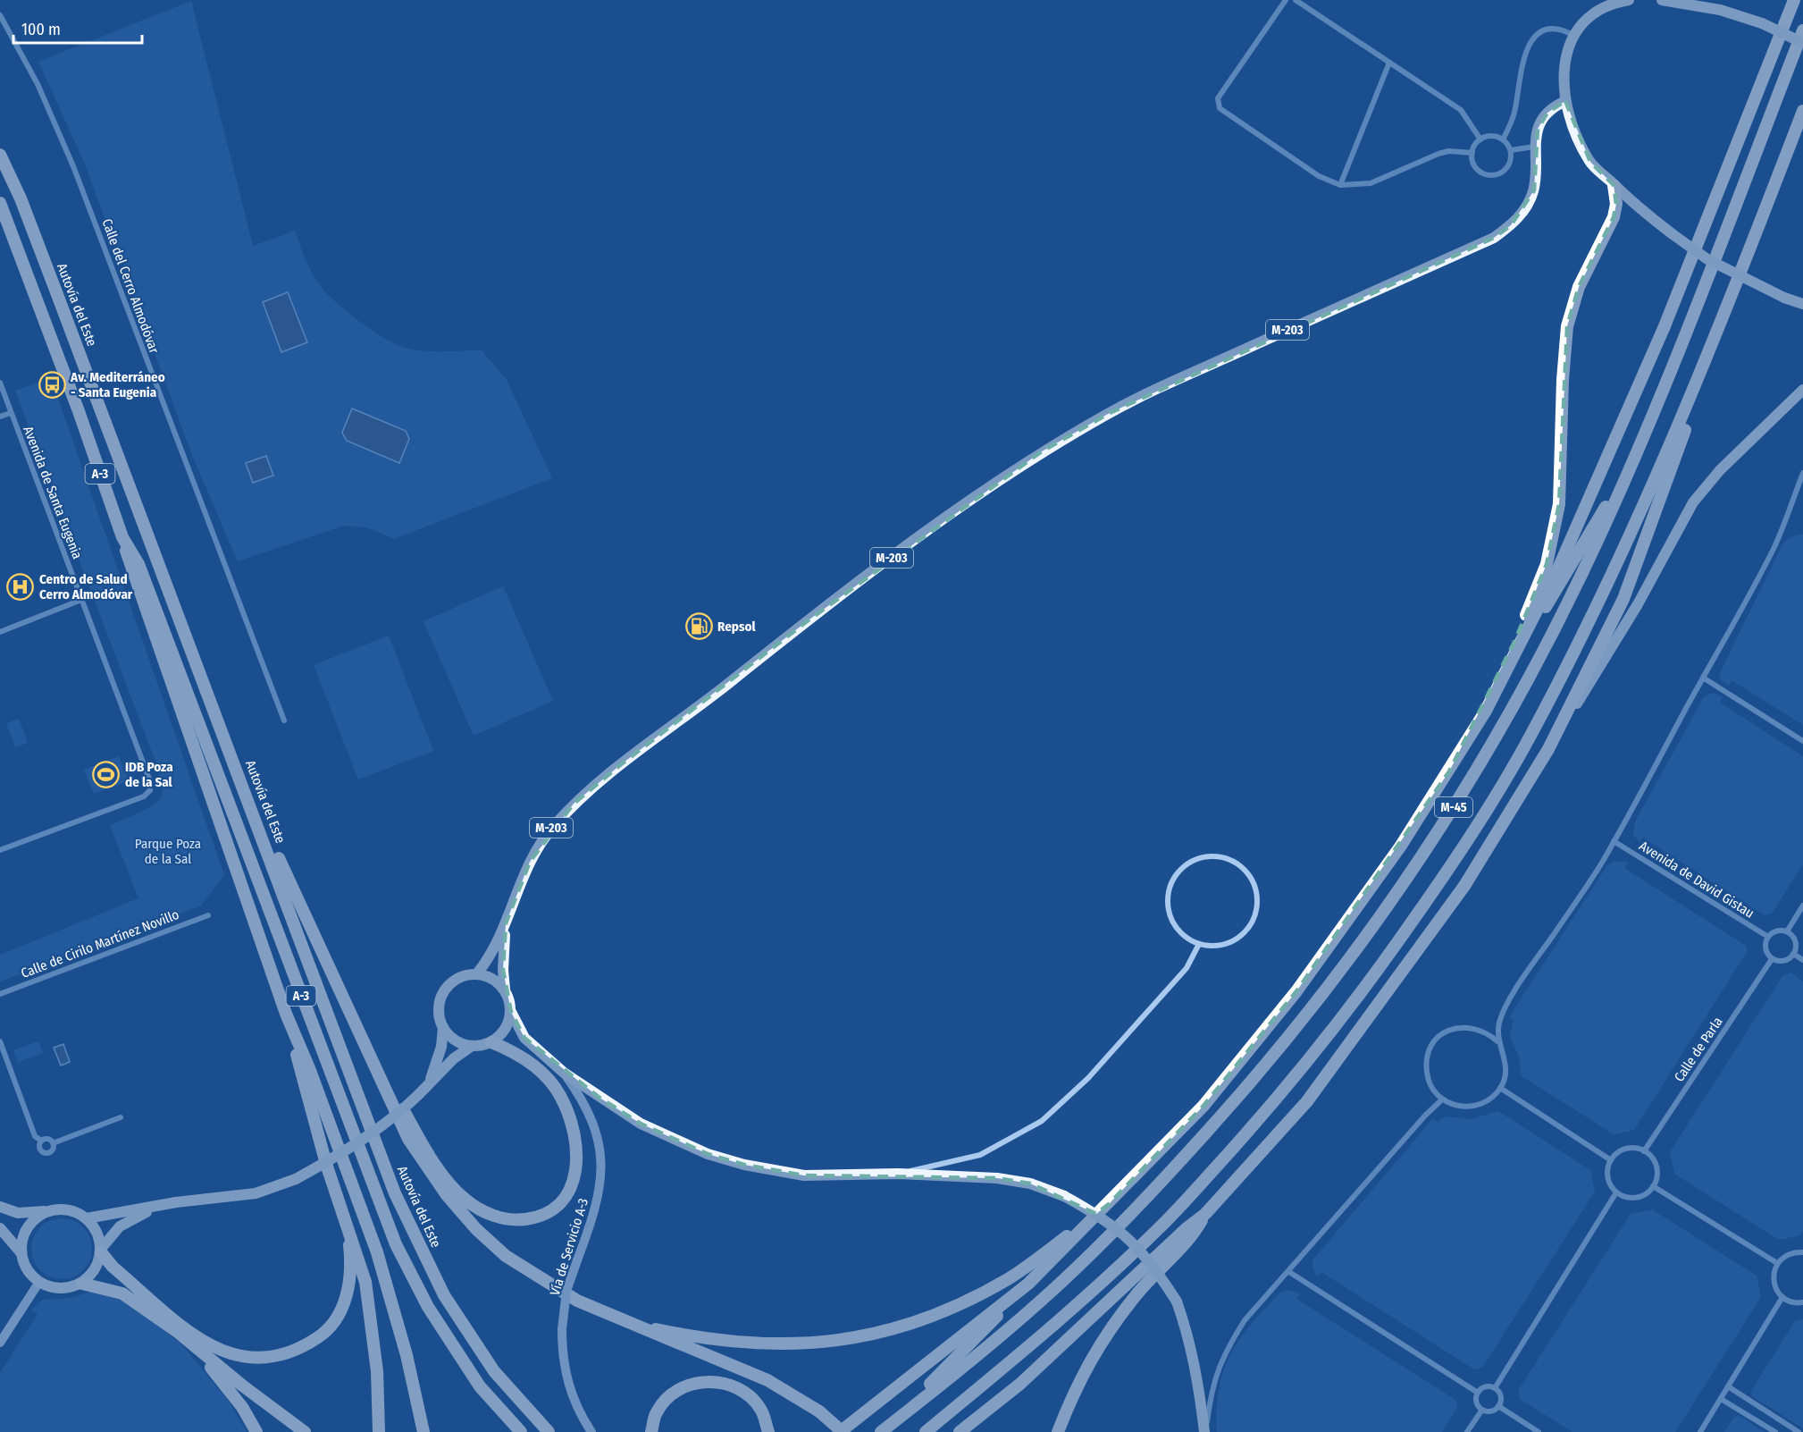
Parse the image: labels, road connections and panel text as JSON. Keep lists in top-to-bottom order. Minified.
{"streets":{"highway":["Autovía del Este","A-3","M-45"],"main road":["M-203","Vía de Servicio A-3"],"street":["Calle del Cerro Almodóvar","Avenida de Santa Eugenia","Avenida de David Gistau","Calle de Cirilo Martínez Novillo","Calle de Parla"]},"crossings":[["Avenida de David Gistau","Calle de Parla"]],"parks":["Parque Poza de la Sal"],"places":{"bus stop":["Av. Mediterráneo - Santa Eugenia"],"hospital":["Centro de Salud Cerro Almodóvar"],"fuel station":["Repsol"],"sports":["IDB Poza de la Sal"]},"scale_bar":"100 m"}
